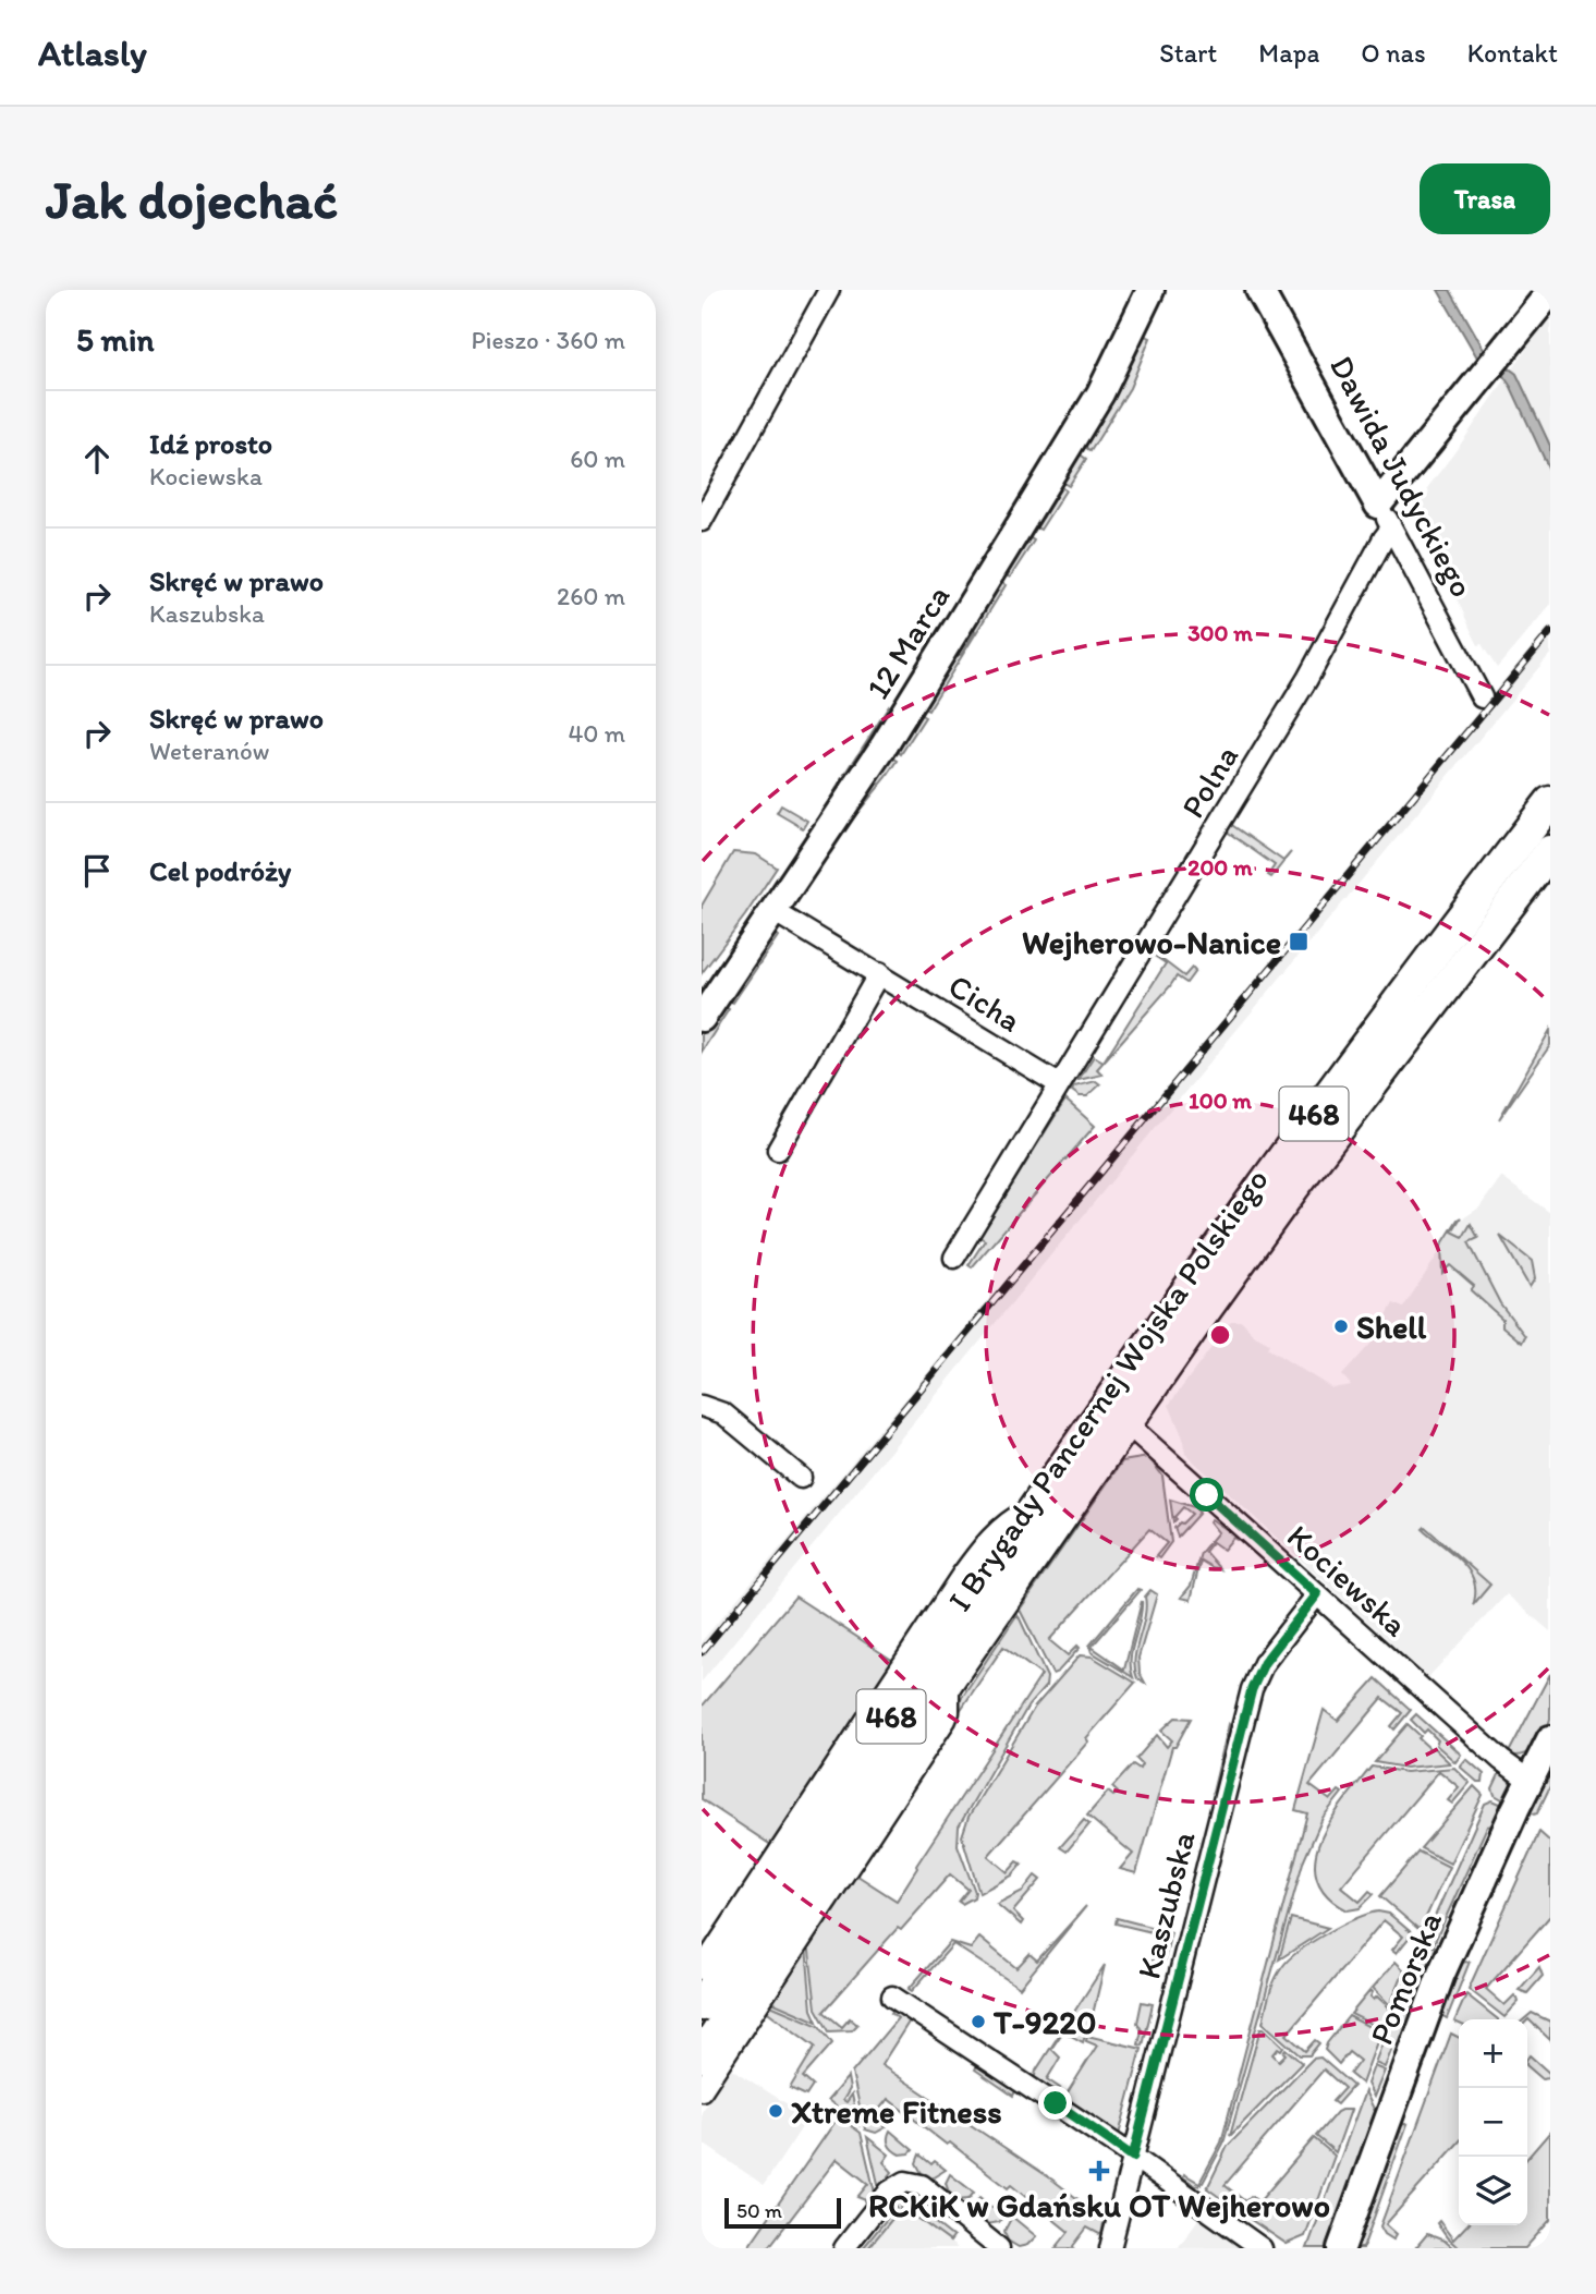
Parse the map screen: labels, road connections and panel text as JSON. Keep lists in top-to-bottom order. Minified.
{"streets":{"main road":["468","I Brygady Pancernej Wojska Polskiego"],"street":["Dawida Judyckiego","12 Marca","Polna","Cicha","Kociewska","Kaszubska","Pomorska"]},"crossings":[["Dawida Judyckiego","Polna"],["12 Marca","Cicha"],["Polna","Cicha"],["I Brygady Pancernej Wojska Polskiego","Kociewska"],["Kociewska","Kaszubska"],["Kociewska","Pomorska"]],"places":{"transit":["Wejherowo-Nanice"],"other":["Shell","T-9220","Xtreme Fitness"],"health":["RCKiK w Gdańsku OT Wejherowo"]},"scale_bar":"50 m","page":{"header":"Atlasly","nav":["Start","Mapa","O nas","Kontakt"],"buttons":"Trasa","title":"Jak dojechać","heading":["5 min","Pieszo · 360 m"],"list":[["Idź prosto","Kociewska","60 m"],["Skręć w prawo","Kaszubska","260 m"],["Skręć w prawo","Weteranów","40 m"],"Cel podróży"],"map_buttons":["+","−"],"scale":"50 m"},"rings":["300 m","200 m","100 m"]}
